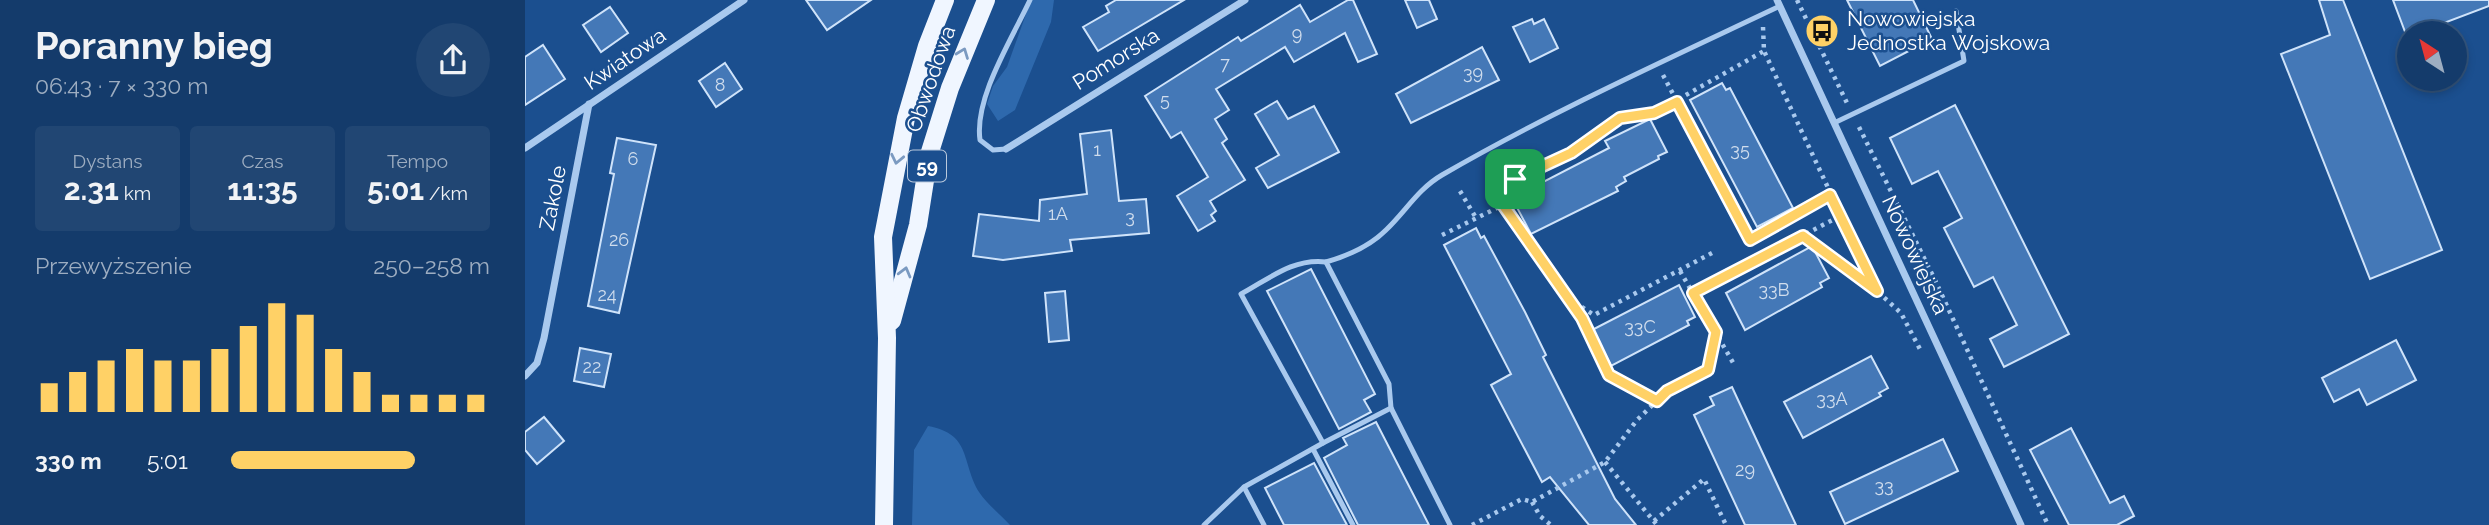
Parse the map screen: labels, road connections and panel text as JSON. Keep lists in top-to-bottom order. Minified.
{"streets":{"main road":["Obwodowa","59"],"street":["Kwiatowa","Pomorska","Zakole","Nowowiejska"]},"crossings":[["Kwiatowa","Zakole"]],"places":{"bus stop":["Nowowiejska Jednostka Wojskowa"]},"house_numbers":["9","7","39","8","5","1","35","6","1A","3","26","33B","24","33C","22","33A","29","33"],"north":"top left","page":{"heading":["Poranny bieg","06:43 · 7 × 330 m"],"stats":[["Dystans","2.31 km"],["Czas","11:35"],["Tempo","5:01 /km"]],"chart":["Przewyższenie","250–258 m"],"list":[{"name":"330 m","note":"5:01"}]}}
